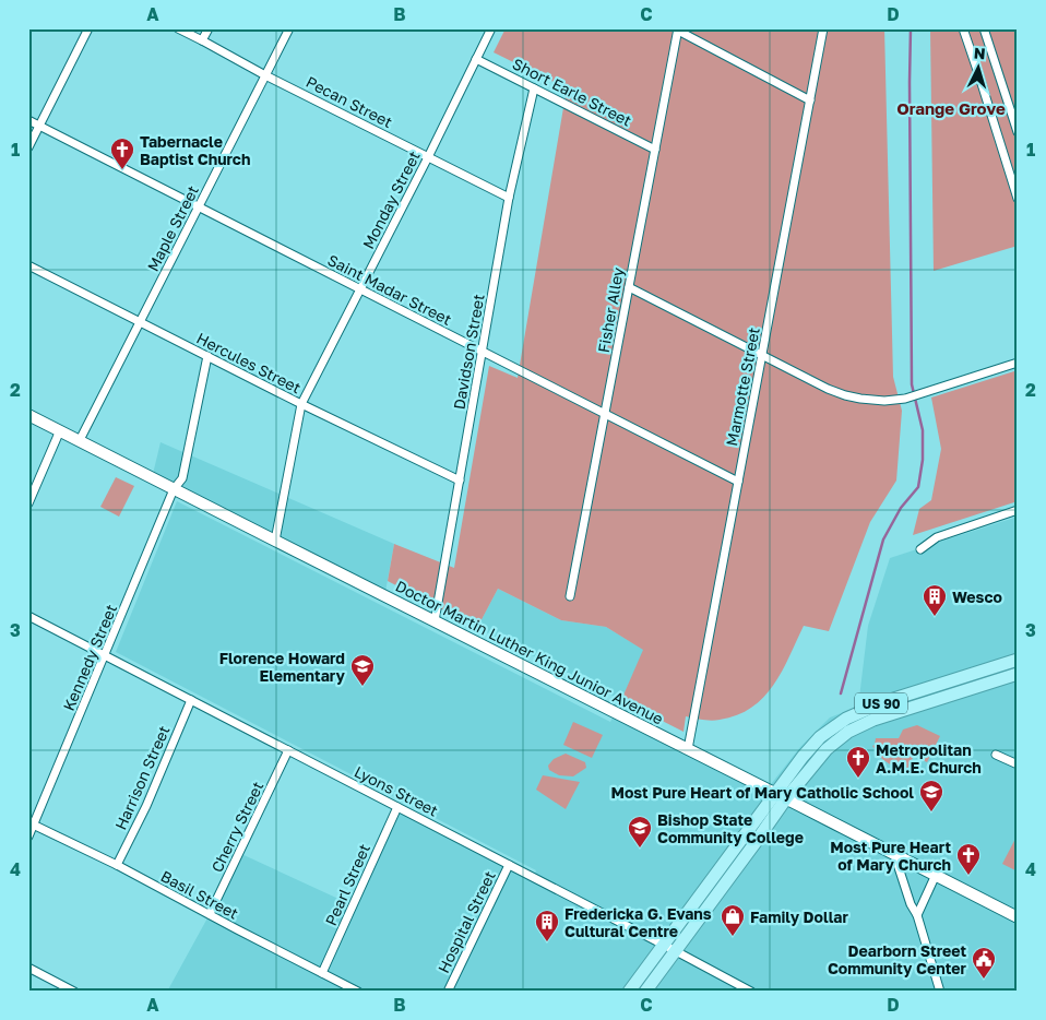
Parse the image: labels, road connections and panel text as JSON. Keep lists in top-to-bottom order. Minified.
{"streets":{"main road":["Doctor Martin Luther King Junior Avenue","US 90"],"street":["Short Earle Street","Pecan Street","Monday Street","Maple Street","Saint Madar Street","Fisher Alley","Davidson Street","Hercules Street","Marmotte Street","Kennedy Street","Harrison Street","Lyons Street","Cherry Street","Pearl Street","Basil Street","Hospital Street"]},"crossings":[["Short Earle Street","Monday Street"],["Short Earle Street","Fisher Alley"],["Short Earle Street","Davidson Street"],["Pecan Street","Monday Street"],["Pecan Street","Maple Street"],["Pecan Street","Davidson Street"],["Monday Street","Saint Madar Street"],["Monday Street","Hercules Street"],["Monday Street","Doctor Martin Luther King Junior Avenue"],["Maple Street","Saint Madar Street"],["Maple Street","Hercules Street"],["Maple Street","Doctor Martin Luther King Junior Avenue"],["Saint Madar Street","Fisher Alley"],["Saint Madar Street","Davidson Street"],["Saint Madar Street","Marmotte Street"],["Davidson Street","Hercules Street"],["Davidson Street","Doctor Martin Luther King Junior Avenue"],["Hercules Street","Kennedy Street"],["Marmotte Street","Doctor Martin Luther King Junior Avenue"],["Doctor Martin Luther King Junior Avenue","Kennedy Street"],["Doctor Martin Luther King Junior Avenue","US 90"],["Kennedy Street","Lyons Street"],["Kennedy Street","Basil Street"],["US 90","Lyons Street"],["Harrison Street","Lyons Street"],["Harrison Street","Basil Street"],["Lyons Street","Cherry Street"],["Lyons Street","Pearl Street"],["Lyons Street","Hospital Street"],["Cherry Street","Basil Street"],["Pearl Street","Basil Street"]],"districts":["Orange Grove"],"places":{"church":["Tabernacle Baptist Church","Metropolitan A.M.E. Church","Most Pure Heart of Mary Church"],"building":["Wesco","Fredericka G. Evans Cultural Centre"],"school or university":["Florence Howard Elementary","Most Pure Heart of Mary Catholic School","Bishop State Community College"],"shop":["Family Dollar"],"public building":["Dearborn Street Community Center"]},"north":"top","grid":{"columns":["A","B","C","D"],"rows":["1","2","3","4"]}}
